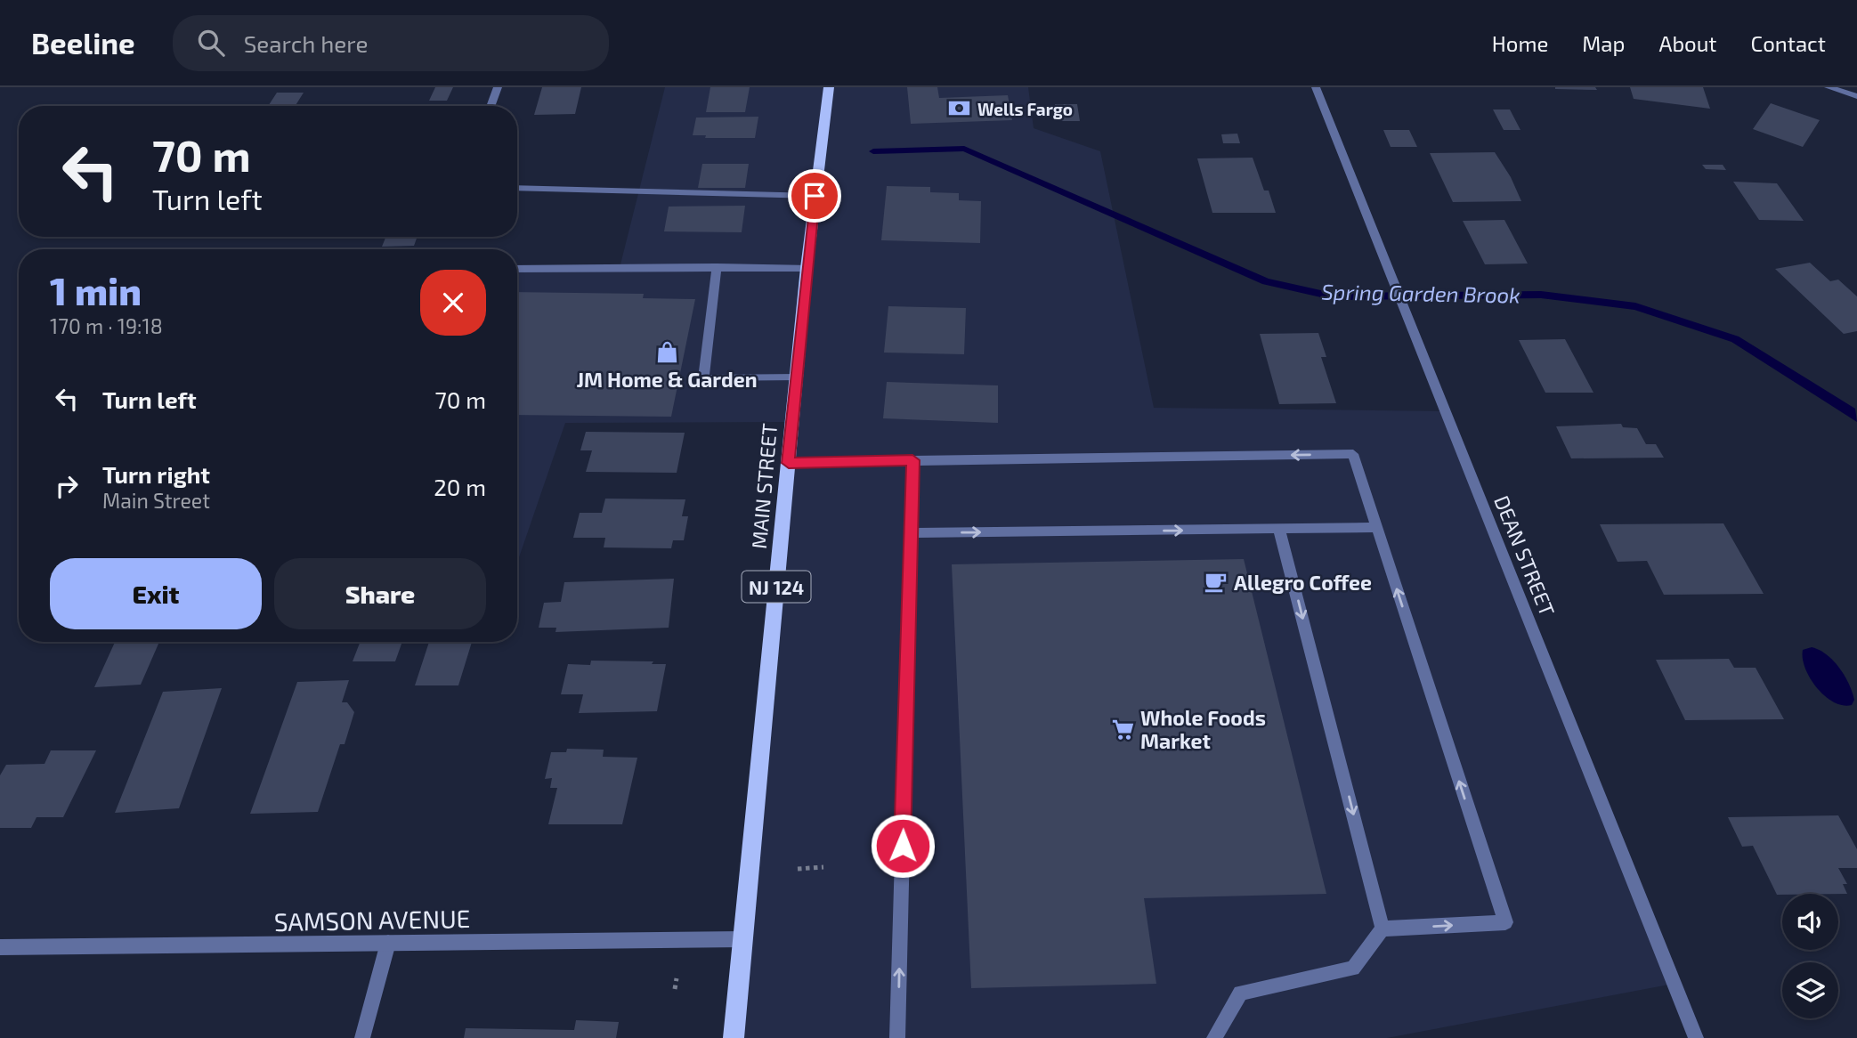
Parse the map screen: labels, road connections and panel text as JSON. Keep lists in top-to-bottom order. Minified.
{"streets":{"main road":["MAIN STREET","NJ 124"],"street":["DEAN STREET","SAMSON AVENUE"]},"crossings":[["MAIN STREET","SAMSON AVENUE"]],"water":["Spring Garden Brook"],"places":{"bank":["Wells Fargo"],"shop":["JM Home & Garden"],"cafe":["Allegro Coffee"],"supermarket":["Whole Foods Market"]},"page":{"header":"Beeline","search":"Search here","nav":["Home","Map","About","Contact"],"turn":["70 m","Turn left"],"heading":["1 min","170 m · 19:18"],"list":[{"name":"Turn left","value":"70 m"},{"name":"Turn right","note":"Main Street","value":"20 m"}],"buttons":["Exit","Share"]}}
